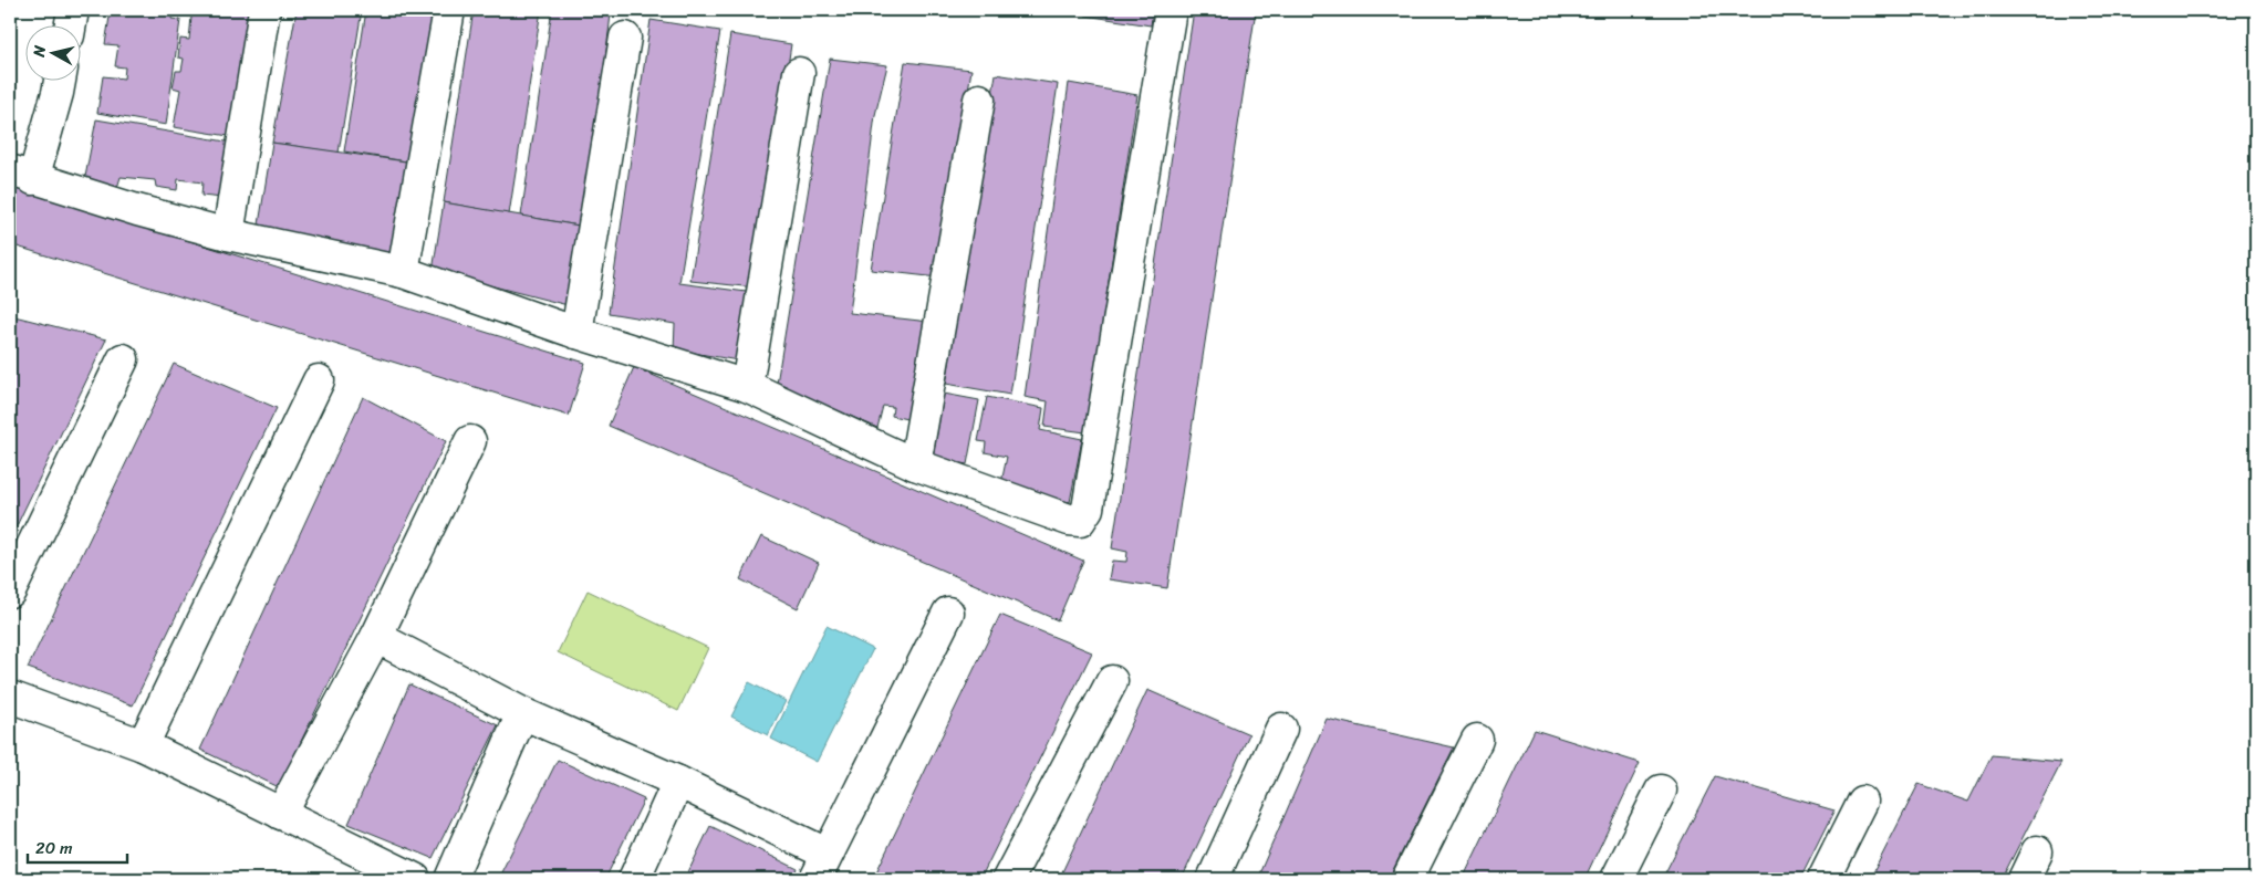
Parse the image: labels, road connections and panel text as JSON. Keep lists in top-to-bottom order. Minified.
{"scale_bar":"20 m","north":"left"}
